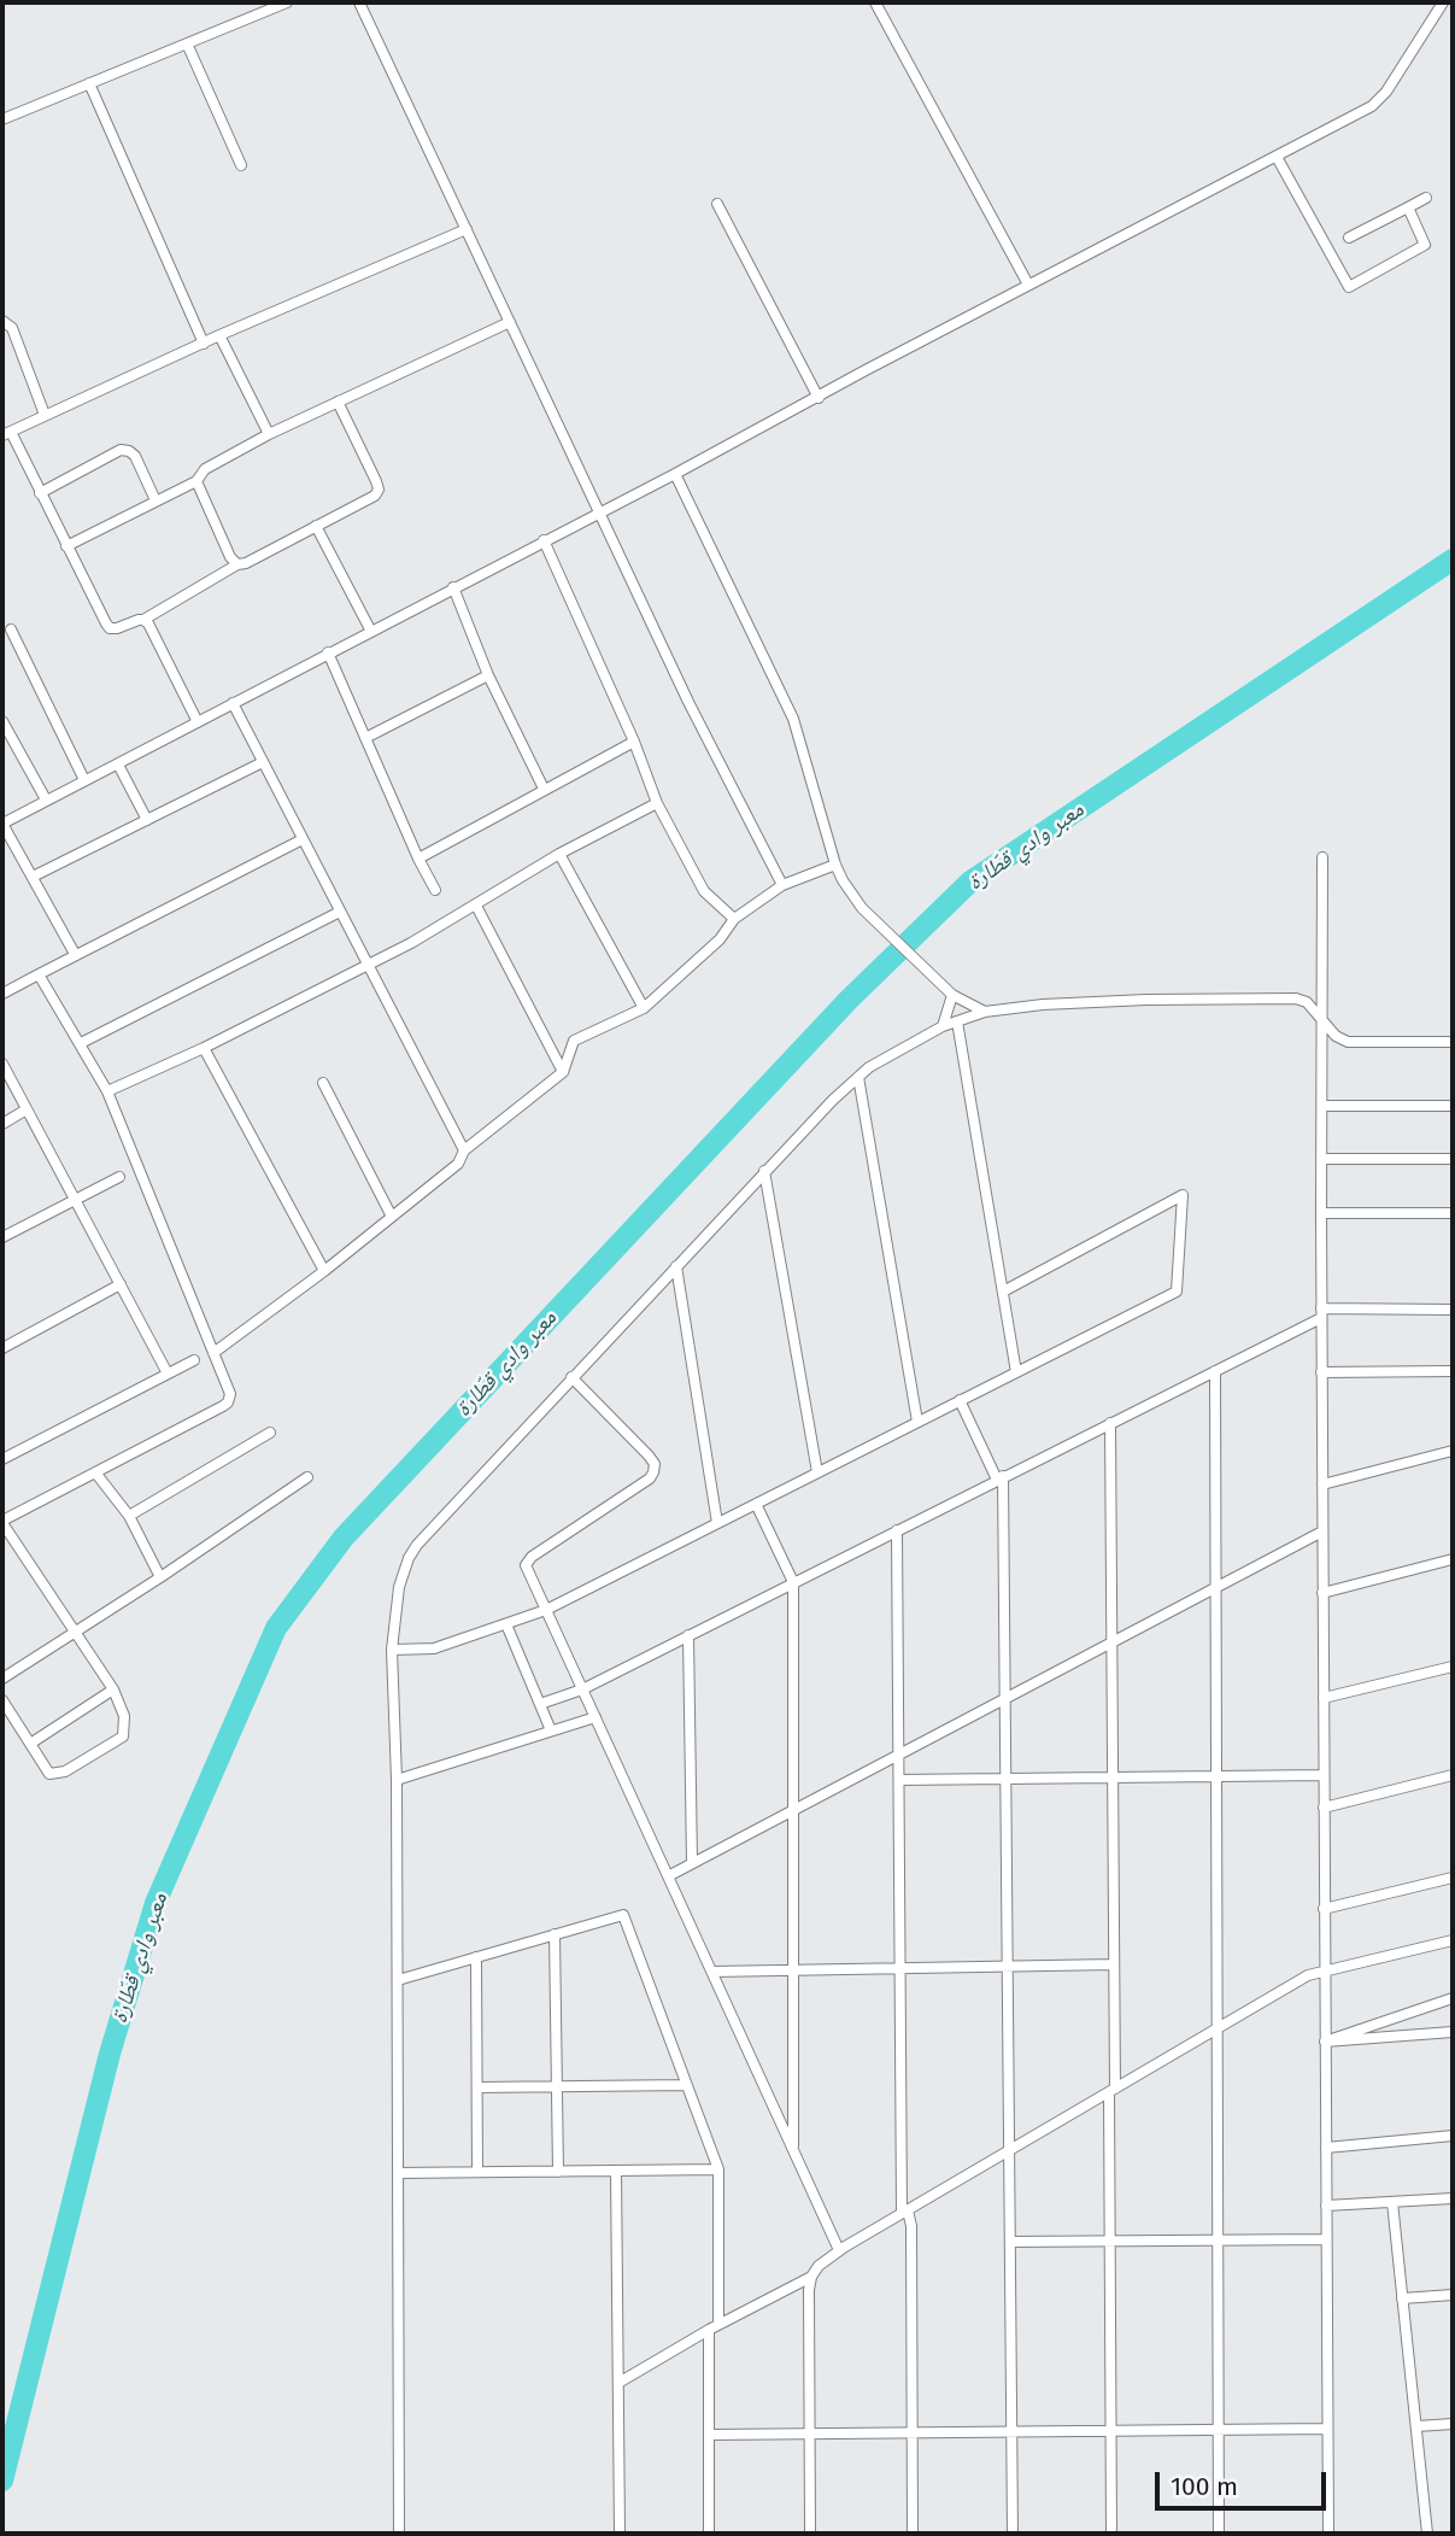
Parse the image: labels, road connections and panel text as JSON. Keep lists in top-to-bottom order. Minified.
{"water":["معبر وادي قطّارة"],"scale_bar":"100 m"}
